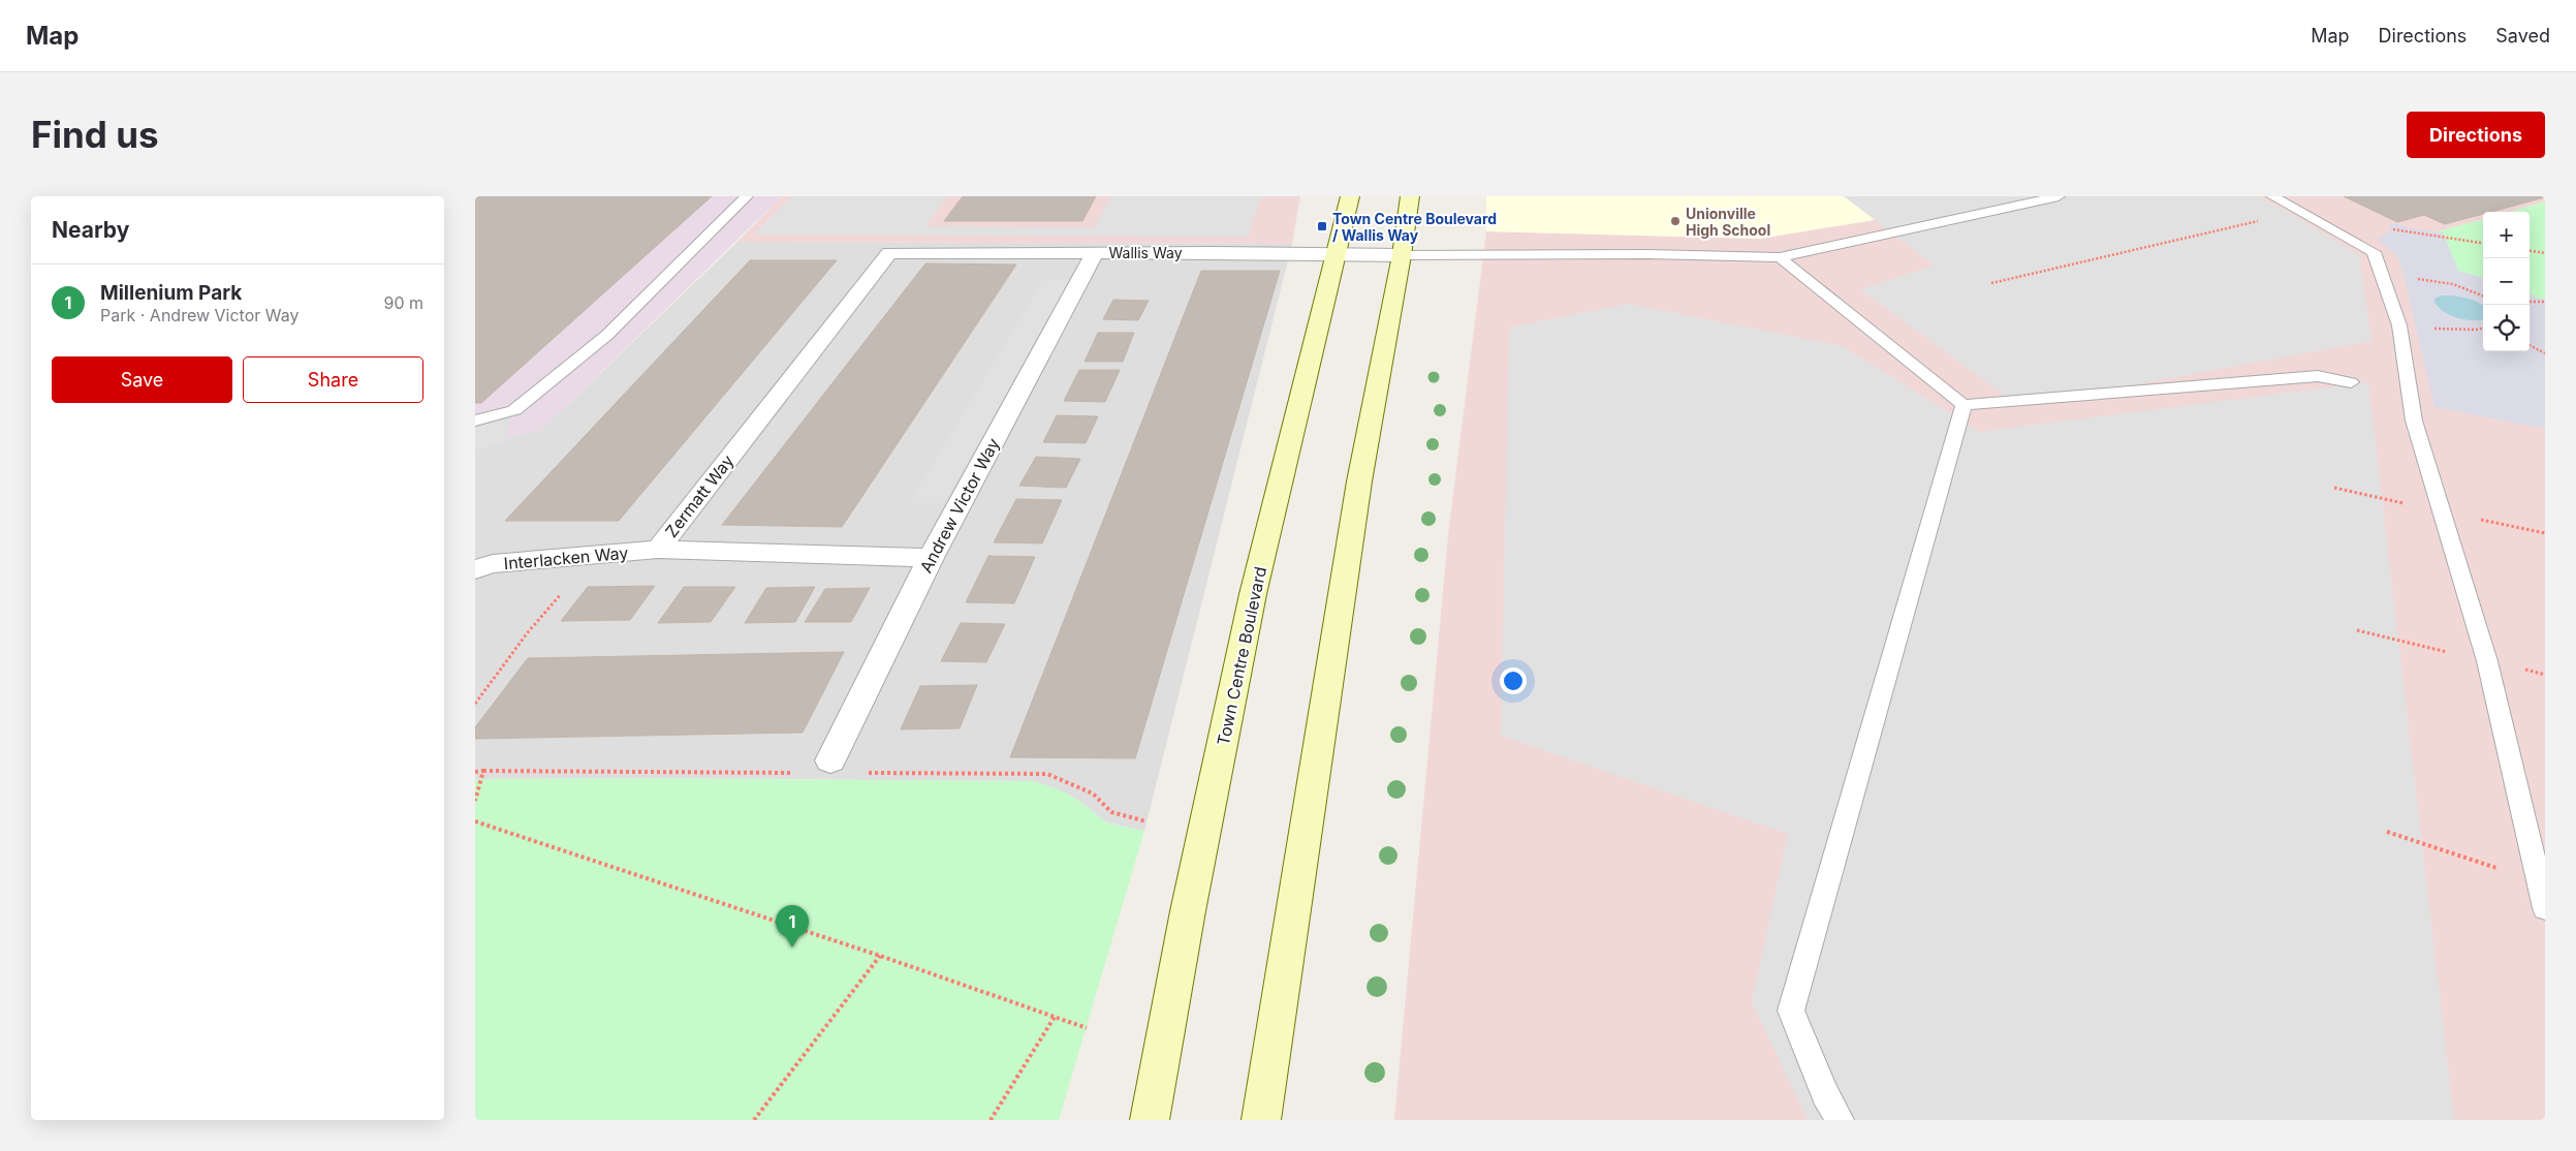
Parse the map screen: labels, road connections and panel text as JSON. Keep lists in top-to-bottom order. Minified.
{"streets":{"main road":["Town Centre Boulevard"],"street":["Wallis Way","Zermatt Way","Andrew Victor Way","Interlacken Way"]},"crossings":[["Wallis Way","Zermatt Way"],["Wallis Way","Andrew Victor Way"],["Wallis Way","Town Centre Boulevard"],["Zermatt Way","Andrew Victor Way"],["Zermatt Way","Interlacken Way"]],"places":{"other":["Unionville High School"],"transit":["Town Centre Boulevard / Wallis Way"]},"page":{"header":"Map","nav":["Map","Directions","Saved"],"buttons":["Directions",["Save","Share"]],"title":"Find us","heading":"Nearby","map_buttons":["+","−"],"list":[{"mark":"1","name":"Millenium Park","note":"Park · Andrew Victor Way","value":"90 m"}],"pins":"1"}}
